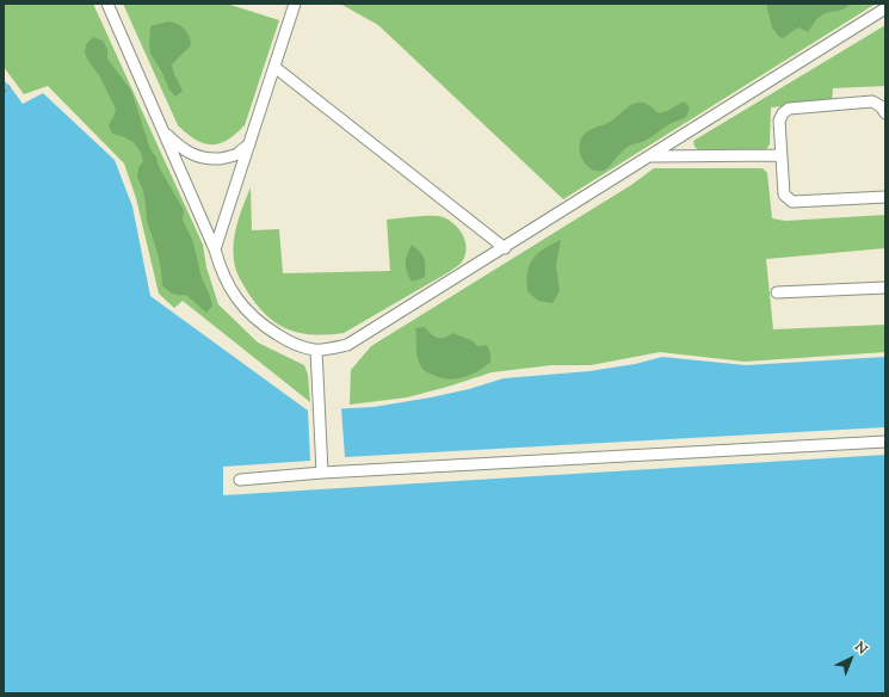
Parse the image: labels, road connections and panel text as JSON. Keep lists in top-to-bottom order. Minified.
{"north":"top right"}
